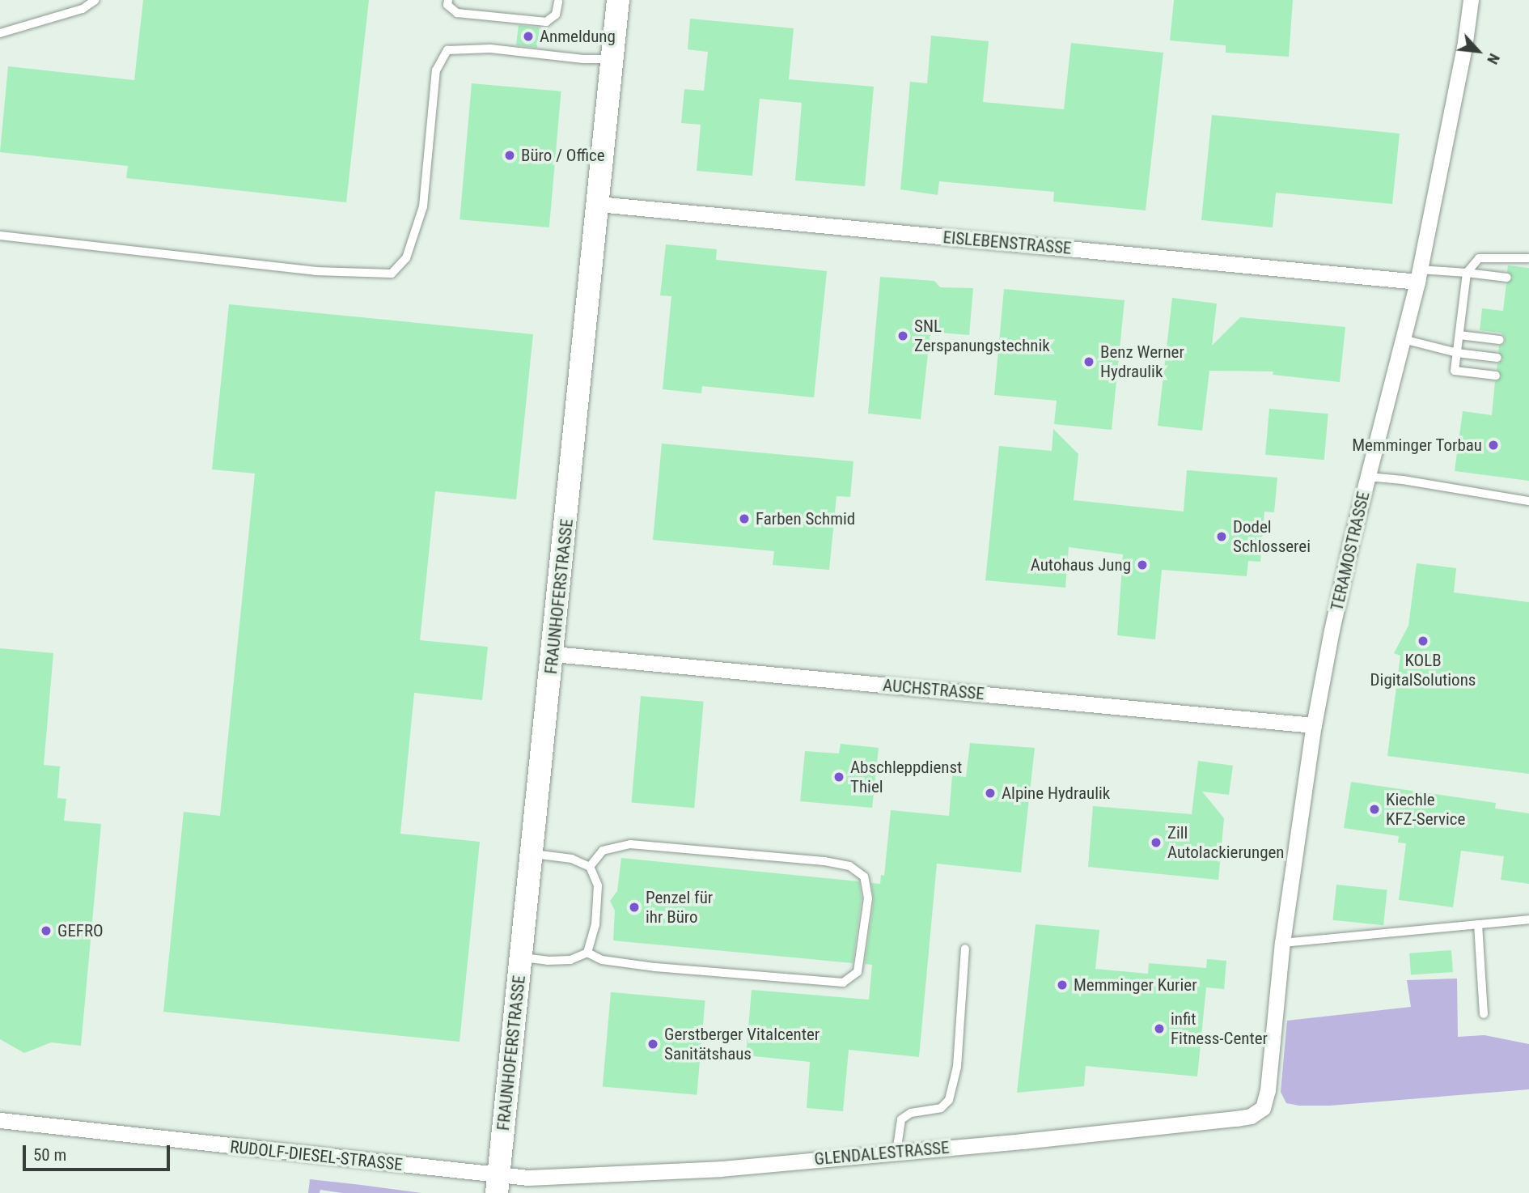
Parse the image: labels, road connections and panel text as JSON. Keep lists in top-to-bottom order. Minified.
{"streets":{"street":["EISLEBENSTRASSE","TERAMOSTRASSE","FRAUNHOFERSTRASSE","AUCHSTRASSE","GLENDALESTRASSE","RUDOLF-DIESEL-STRASSE"]},"crossings":[["EISLEBENSTRASSE","TERAMOSTRASSE"],["EISLEBENSTRASSE","FRAUNHOFERSTRASSE"],["TERAMOSTRASSE","AUCHSTRASSE"],["TERAMOSTRASSE","GLENDALESTRASSE"],["FRAUNHOFERSTRASSE","AUCHSTRASSE"],["FRAUNHOFERSTRASSE","GLENDALESTRASSE"],["FRAUNHOFERSTRASSE","RUDOLF-DIESEL-STRASSE"],["GLENDALESTRASSE","RUDOLF-DIESEL-STRASSE"]],"places":["Anmeldung","Büro / Office","SNL Zerspanungstechnik","Benz Werner Hydraulik","Memminger Torbau","Farben Schmid","Dodel Schlosserei","Autohaus Jung","KOLB DigitalSolutions","Abschleppdienst Thiel","Alpine Hydraulik","Kiechle KFZ-Service","Zill Autolackierungen","Penzel für ihr Büro","GEFRO","Memminger Kurier","infit Fitness-Center","Gerstberger Vitalcenter Sanitätshaus"],"scale_bar":"50 m","north":"bottom right"}
